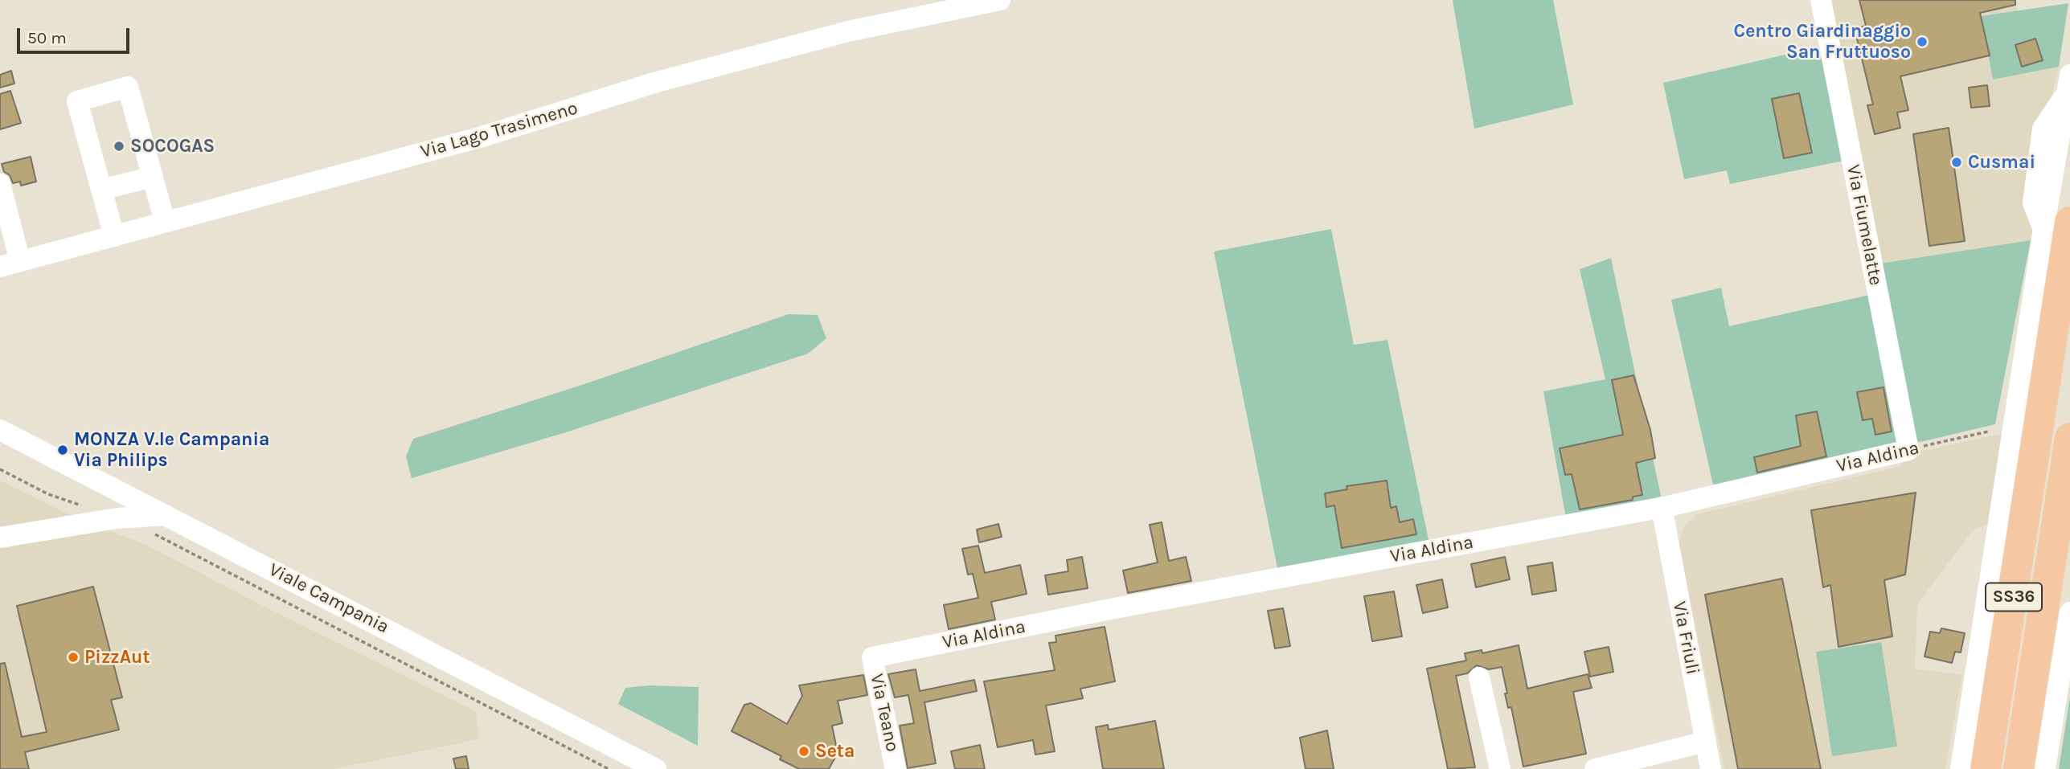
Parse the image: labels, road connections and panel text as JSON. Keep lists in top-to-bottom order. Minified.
{"streets":{"highway":["SS36"],"street":["Via Lago Trasimeno","Via Fiumelatte","Via Aldina","Viale Campania","Via Friuli","Via Teano"]},"crossings":[["Via Fiumelatte","Via Aldina"],["Via Aldina","Via Friuli"],["Via Aldina","Via Teano"]],"places":["Centro Giardinaggio San Fruttuoso","SOCOGAS","Cusmai","MONZA V.le Campania Via Philips","PizzAut","Seta"],"scale_bar":"50 m"}
